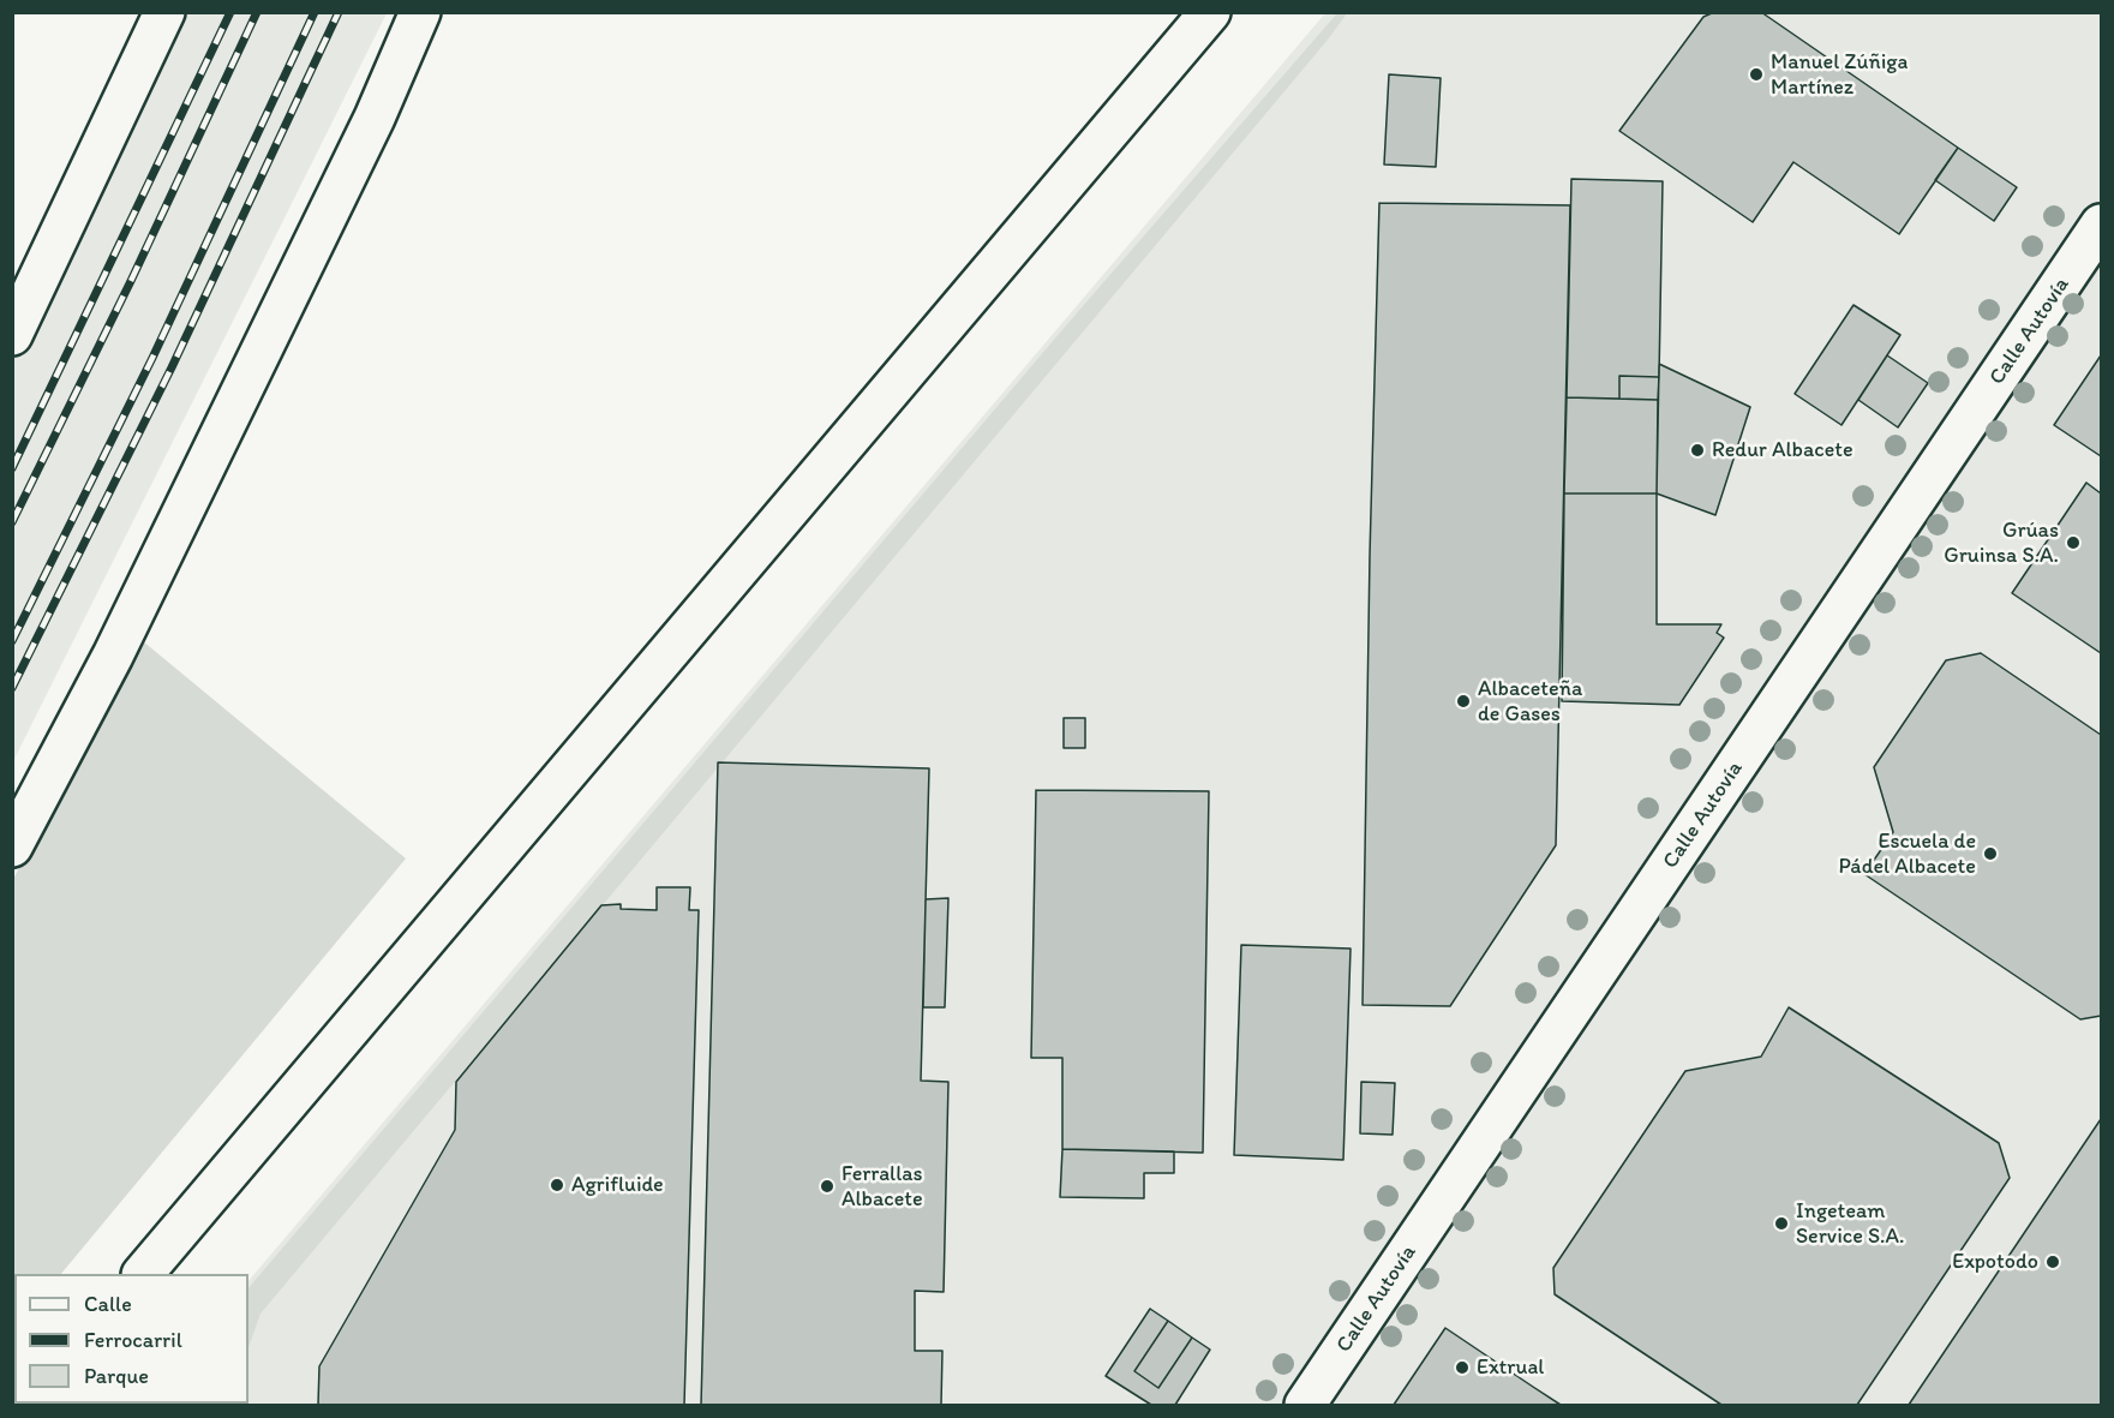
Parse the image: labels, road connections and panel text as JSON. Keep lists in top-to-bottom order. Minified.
{"streets":{"street":["Calle Autovía"]},"places":["Manuel Zúñiga Martínez","Redur Albacete","Grúas Gruinsa S.A.","Albaceteña de Gases","Escuela de Pádel Albacete","Agrifluide","Ferrallas Albacete","Ingeteam Service S.A.","Expotodo","Extrual"],"legend":["Calle","Ferrocarril","Parque"]}
